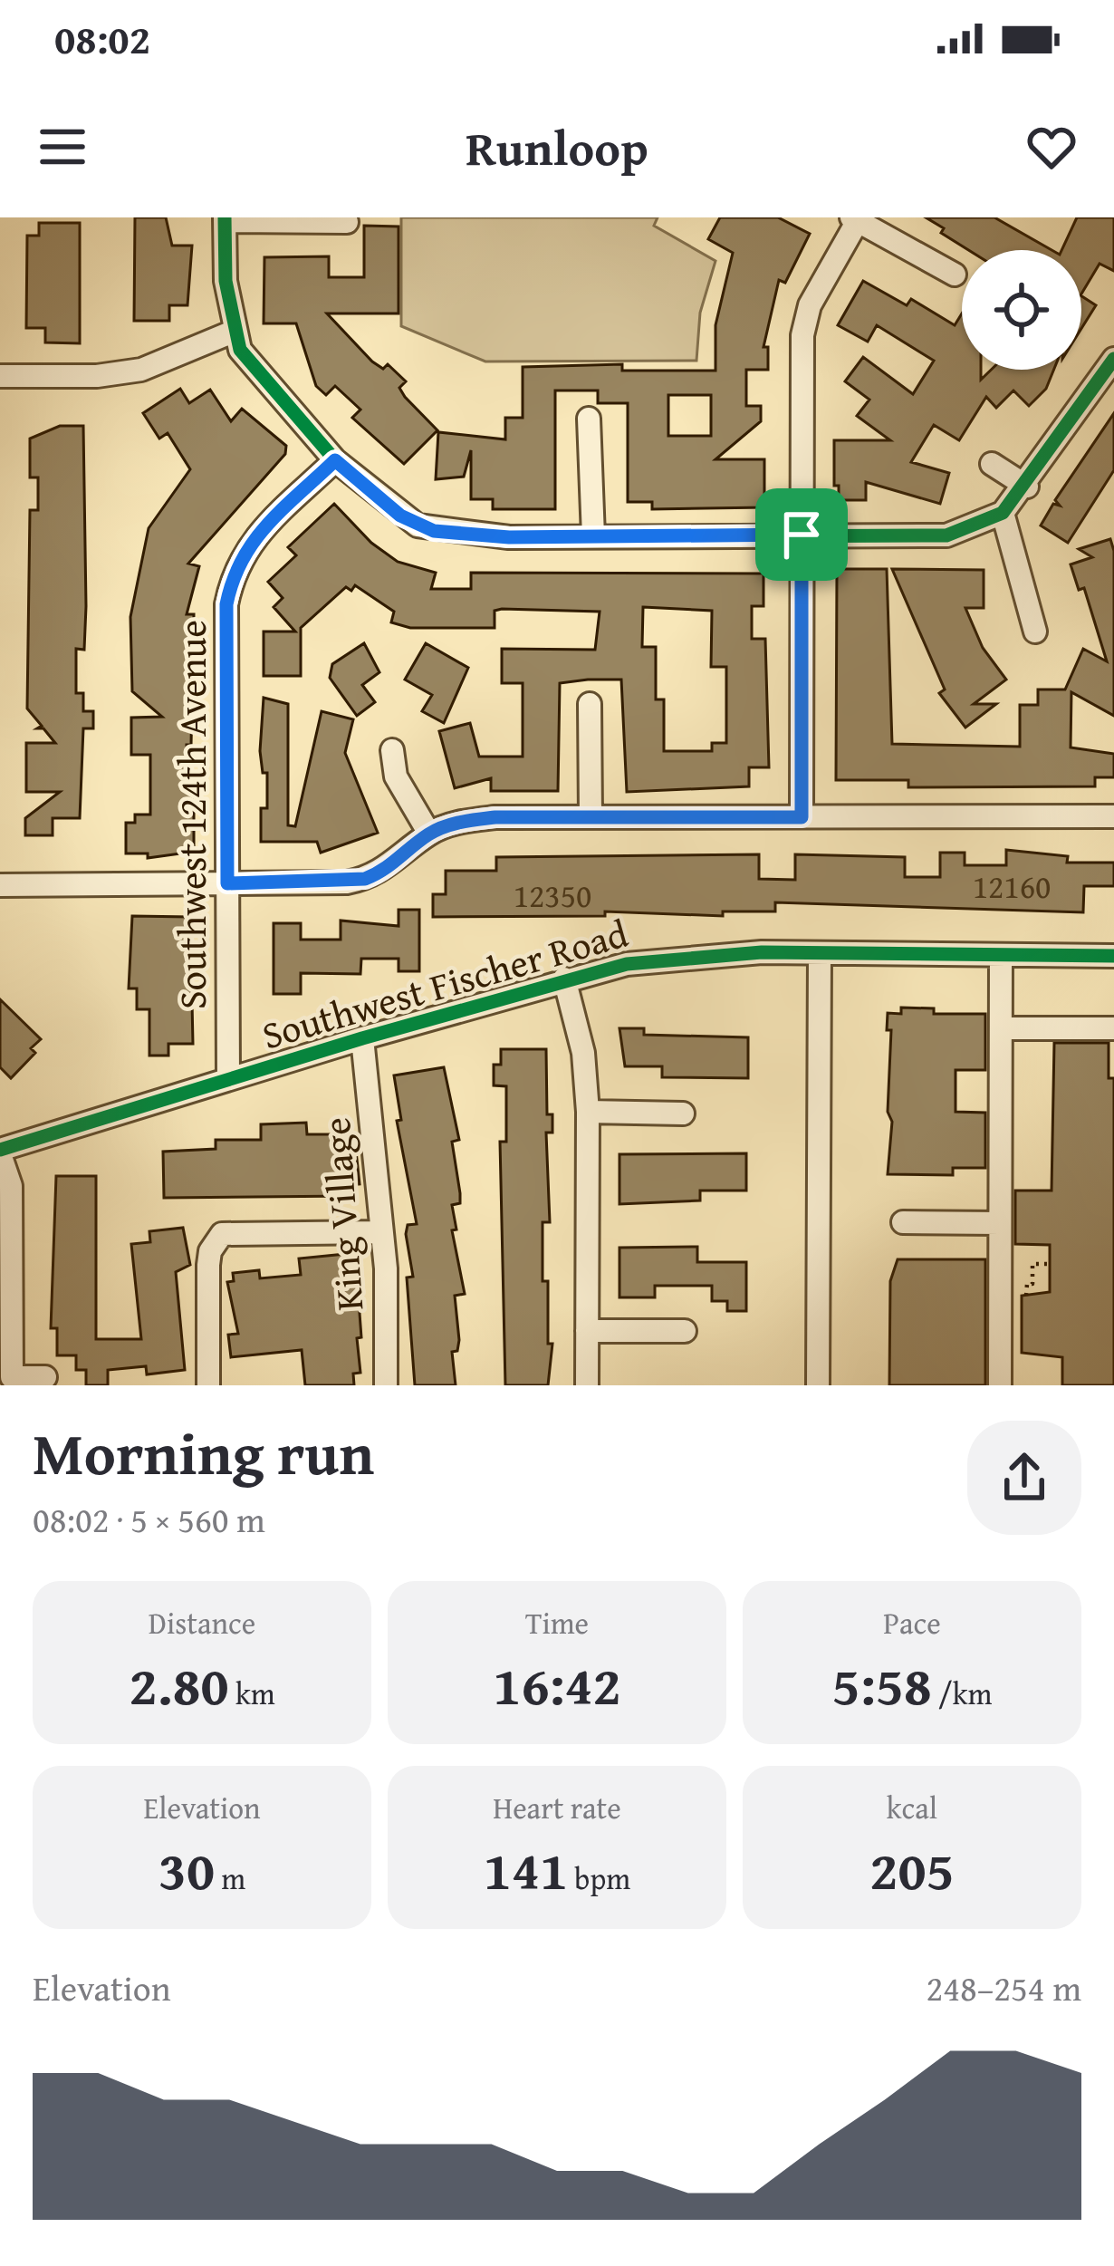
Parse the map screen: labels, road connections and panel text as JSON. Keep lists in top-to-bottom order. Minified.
{"streets":{"street":["Southwest 124th Avenue","Southwest Fischer Road","King Village"]},"crossings":[["Southwest 124th Avenue","Southwest Fischer Road"],["Southwest Fischer Road","King Village"]],"house_numbers":["12160","12350"],"page":{"status":"08:02","header":"Runloop","heading":["Morning run","08:02 · 5 × 560 m"],"stats":[["Distance","2.80 km"],["Time","16:42"],["Pace","5:58 /km"],["Elevation","30 m"],["Heart rate","141 bpm"],["kcal","205"]],"chart":["Elevation","248–254 m"]}}
